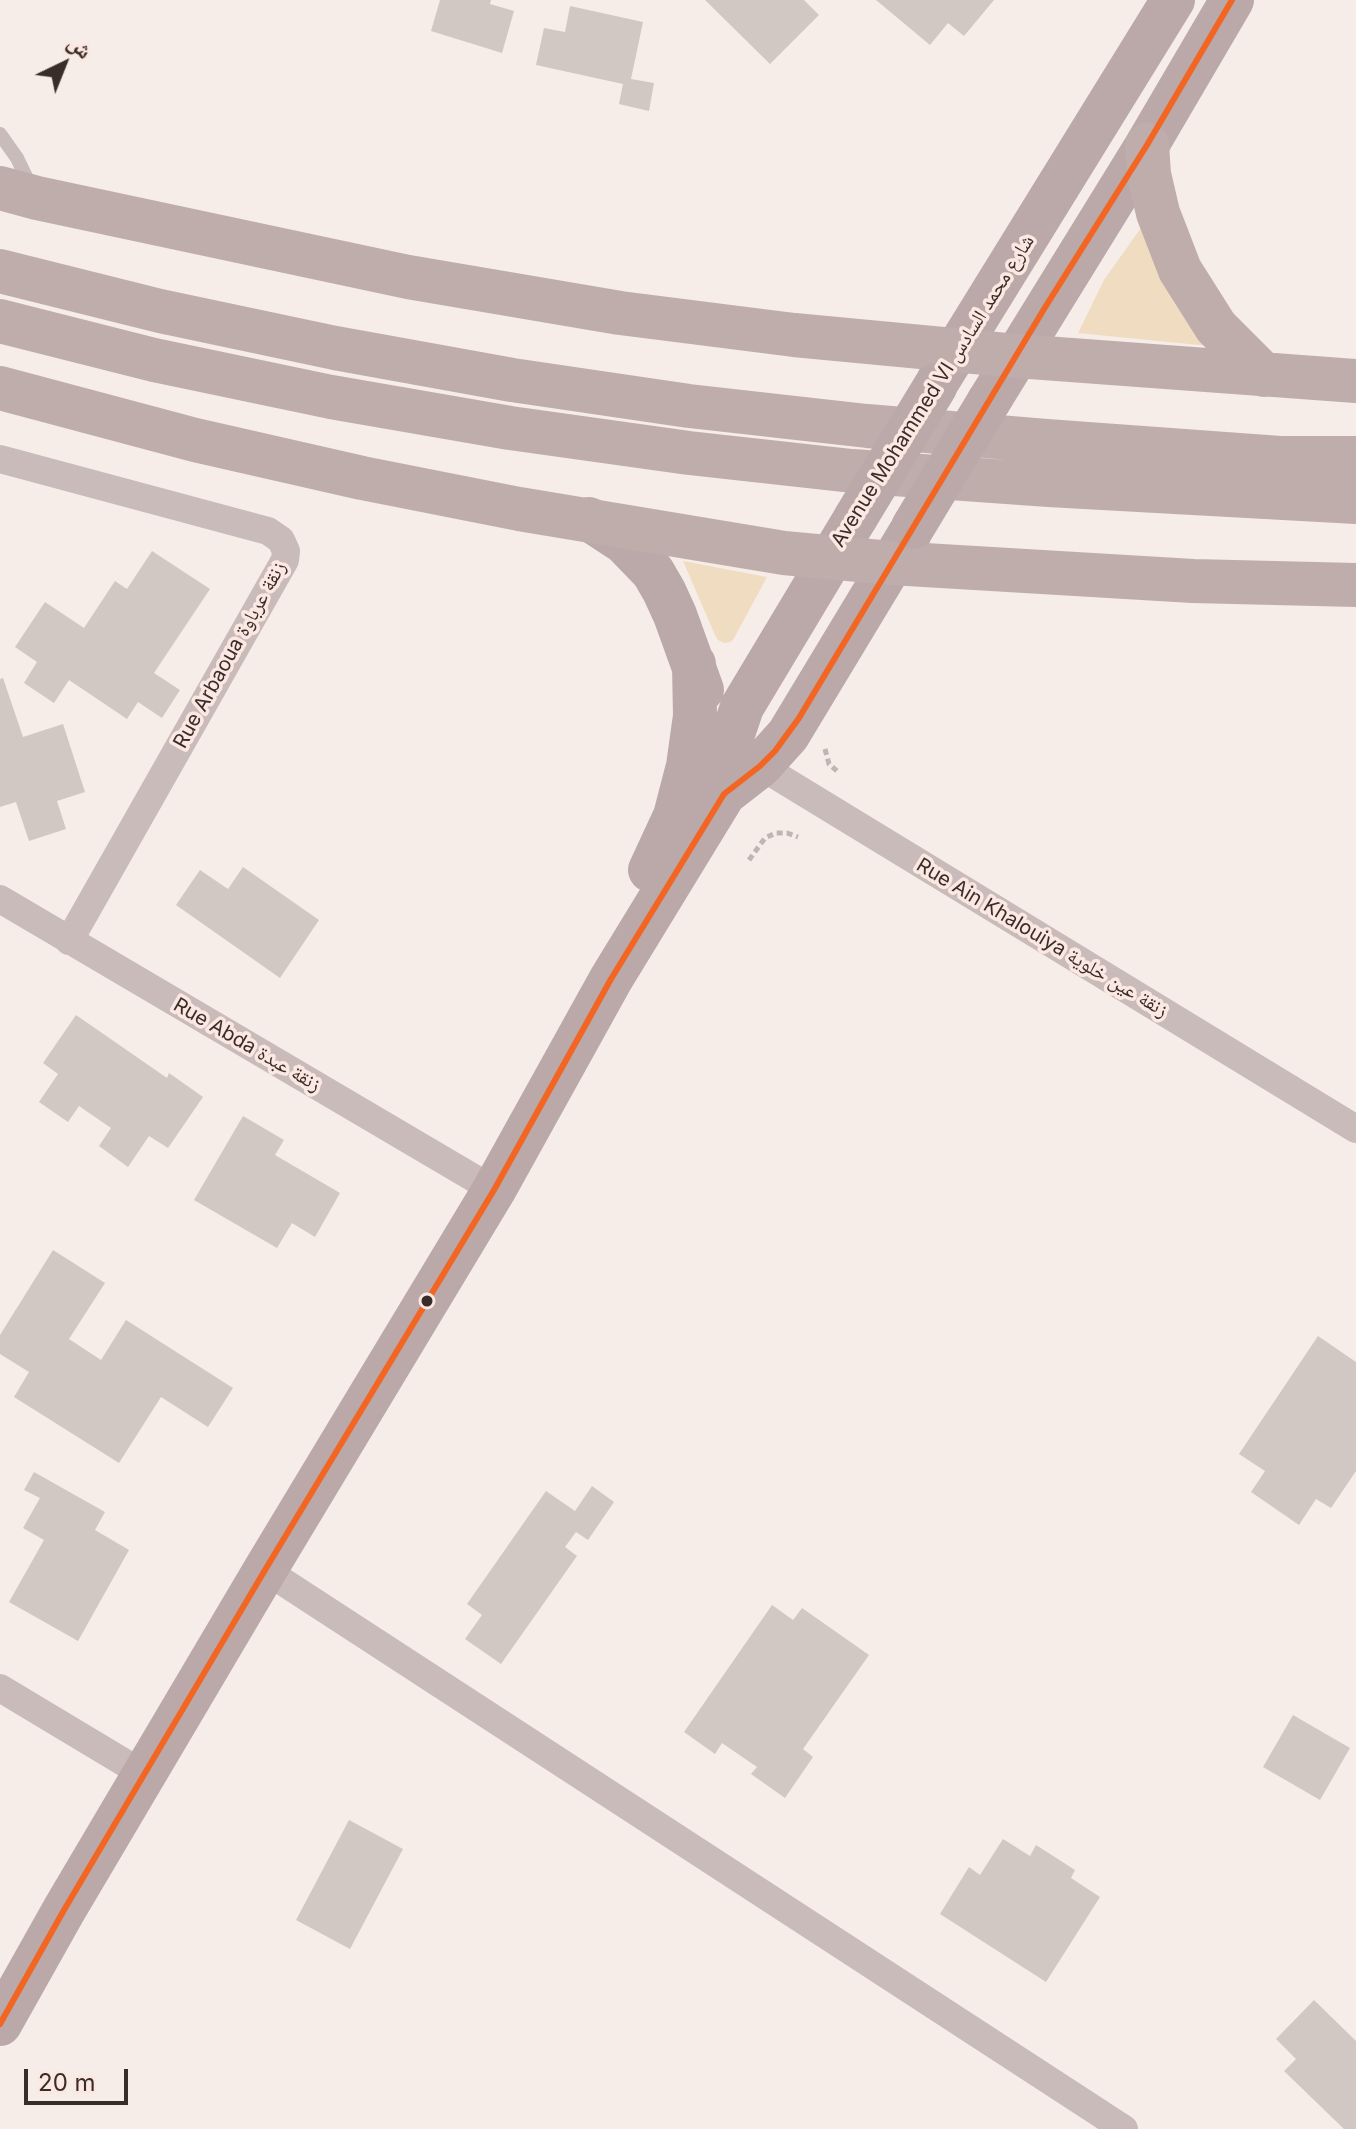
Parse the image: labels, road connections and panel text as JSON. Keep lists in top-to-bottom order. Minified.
{"streets":{"main road":["Avenue Mohammed VI شارع محمد السادس"],"street":["Rue Arbaoua زنقة عرباوة","Rue Ain Khalouiya زنقة عين خلوية","Rue Abda زنقة عبدة"]},"crossings":[["Avenue Mohammed VI شارع محمد السادس","Rue Ain Khalouiya زنقة عين خلوية"],["Avenue Mohammed VI شارع محمد السادس","Rue Abda زنقة عبدة"],["Rue Arbaoua زنقة عرباوة","Rue Abda زنقة عبدة"]],"scale_bar":"20 m","north":"top right"}
